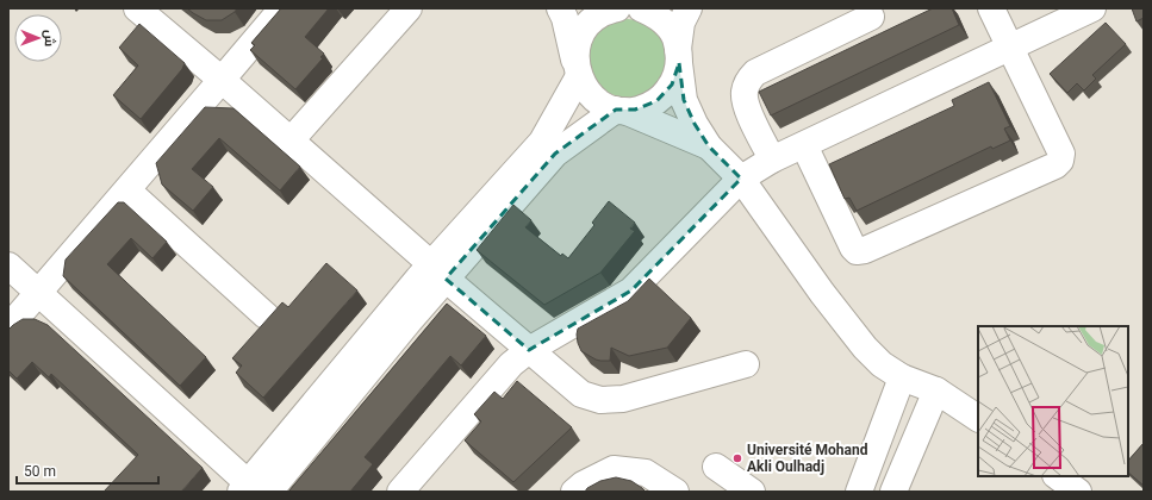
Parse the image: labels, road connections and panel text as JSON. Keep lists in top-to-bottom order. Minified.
{"places":["Université Mohand Akli Oulhadj"],"scale_bar":"50 m","north":"right"}
